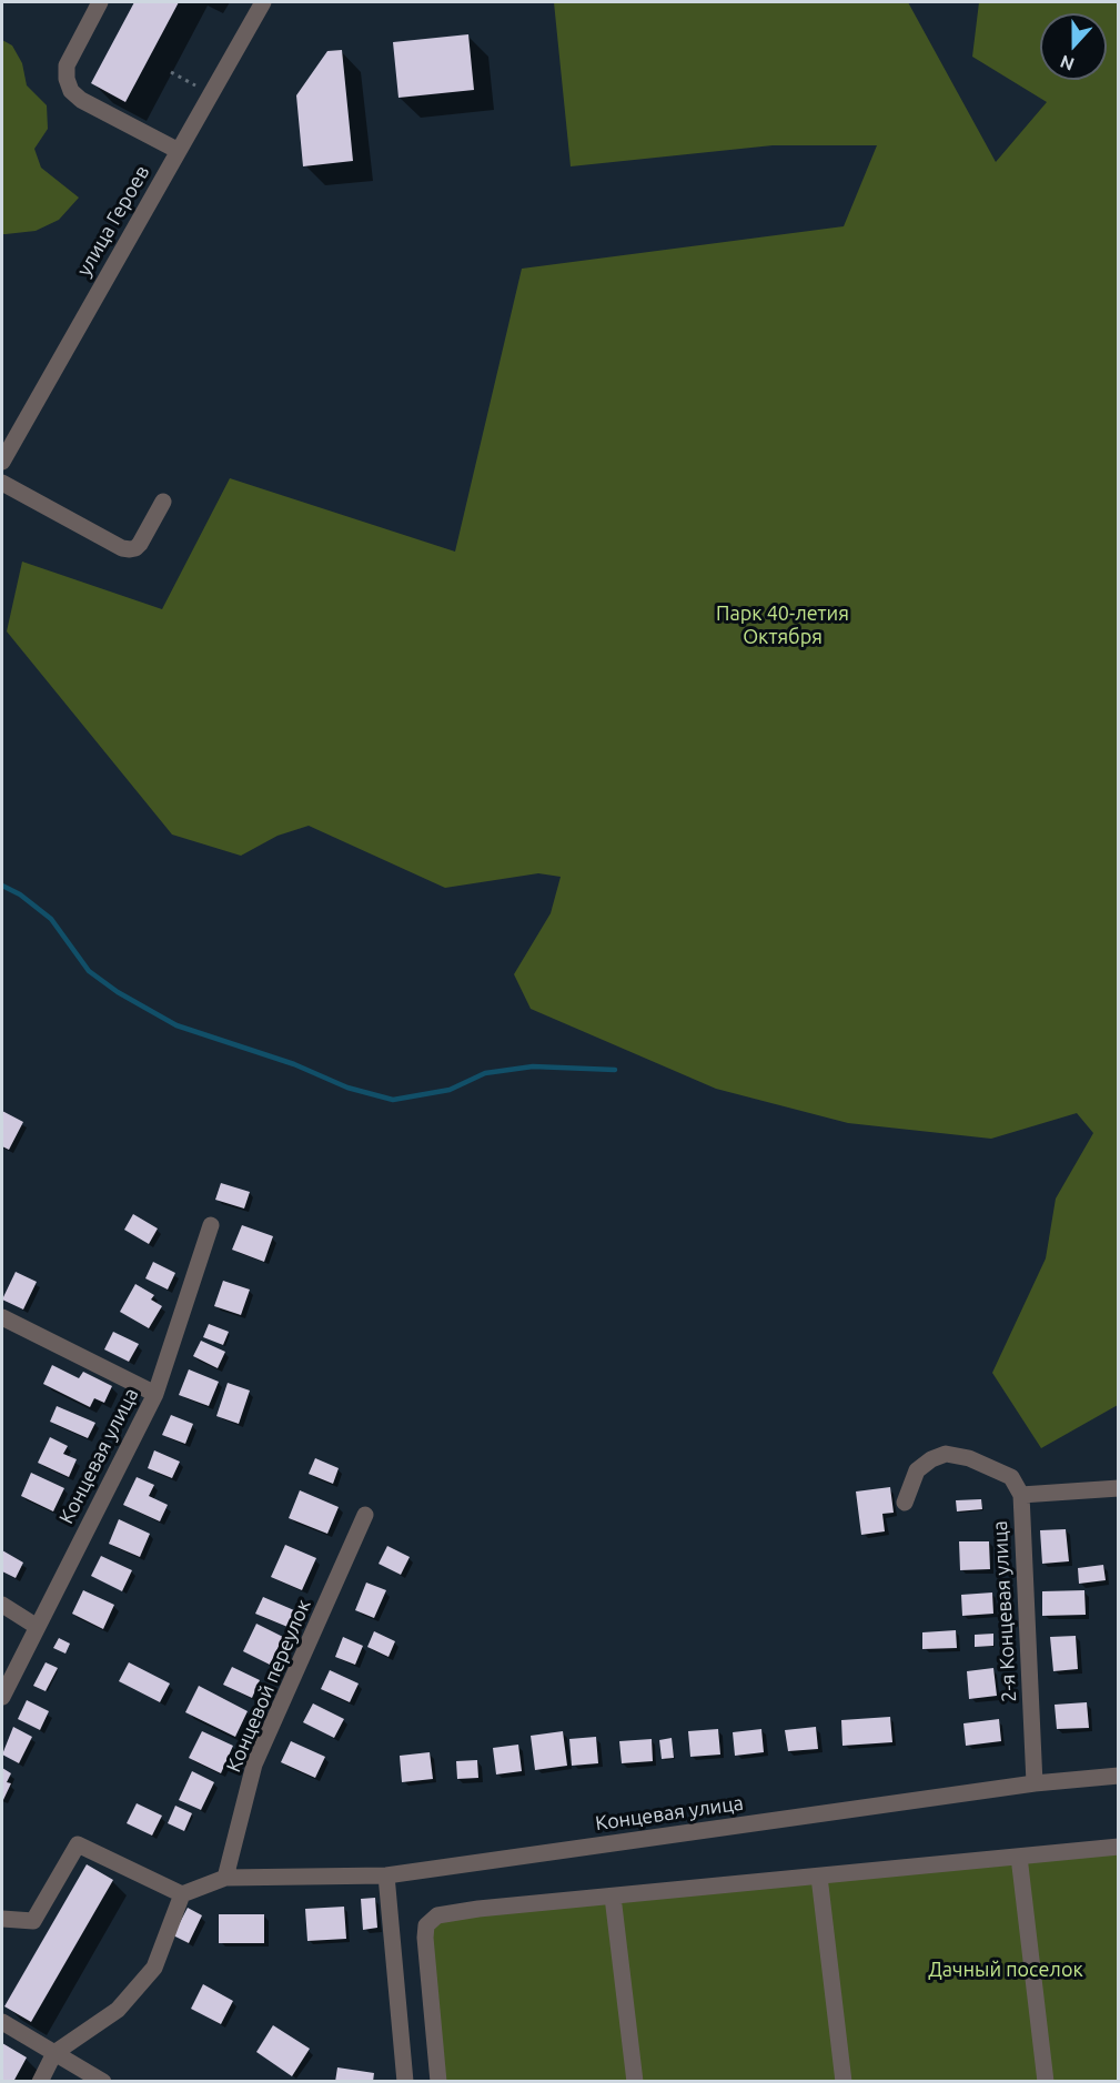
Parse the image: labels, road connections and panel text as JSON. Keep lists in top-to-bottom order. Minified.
{"streets":{"street":["улица Героев","Концевая улица","2-я Концевая улица","Концевой переулок"]},"crossings":[["Концевая улица","2-я Концевая улица"],["Концевая улица","Концевой переулок"]],"parks":["Парк 40-летия Октября","Дачный поселок"],"north":"bottom"}
